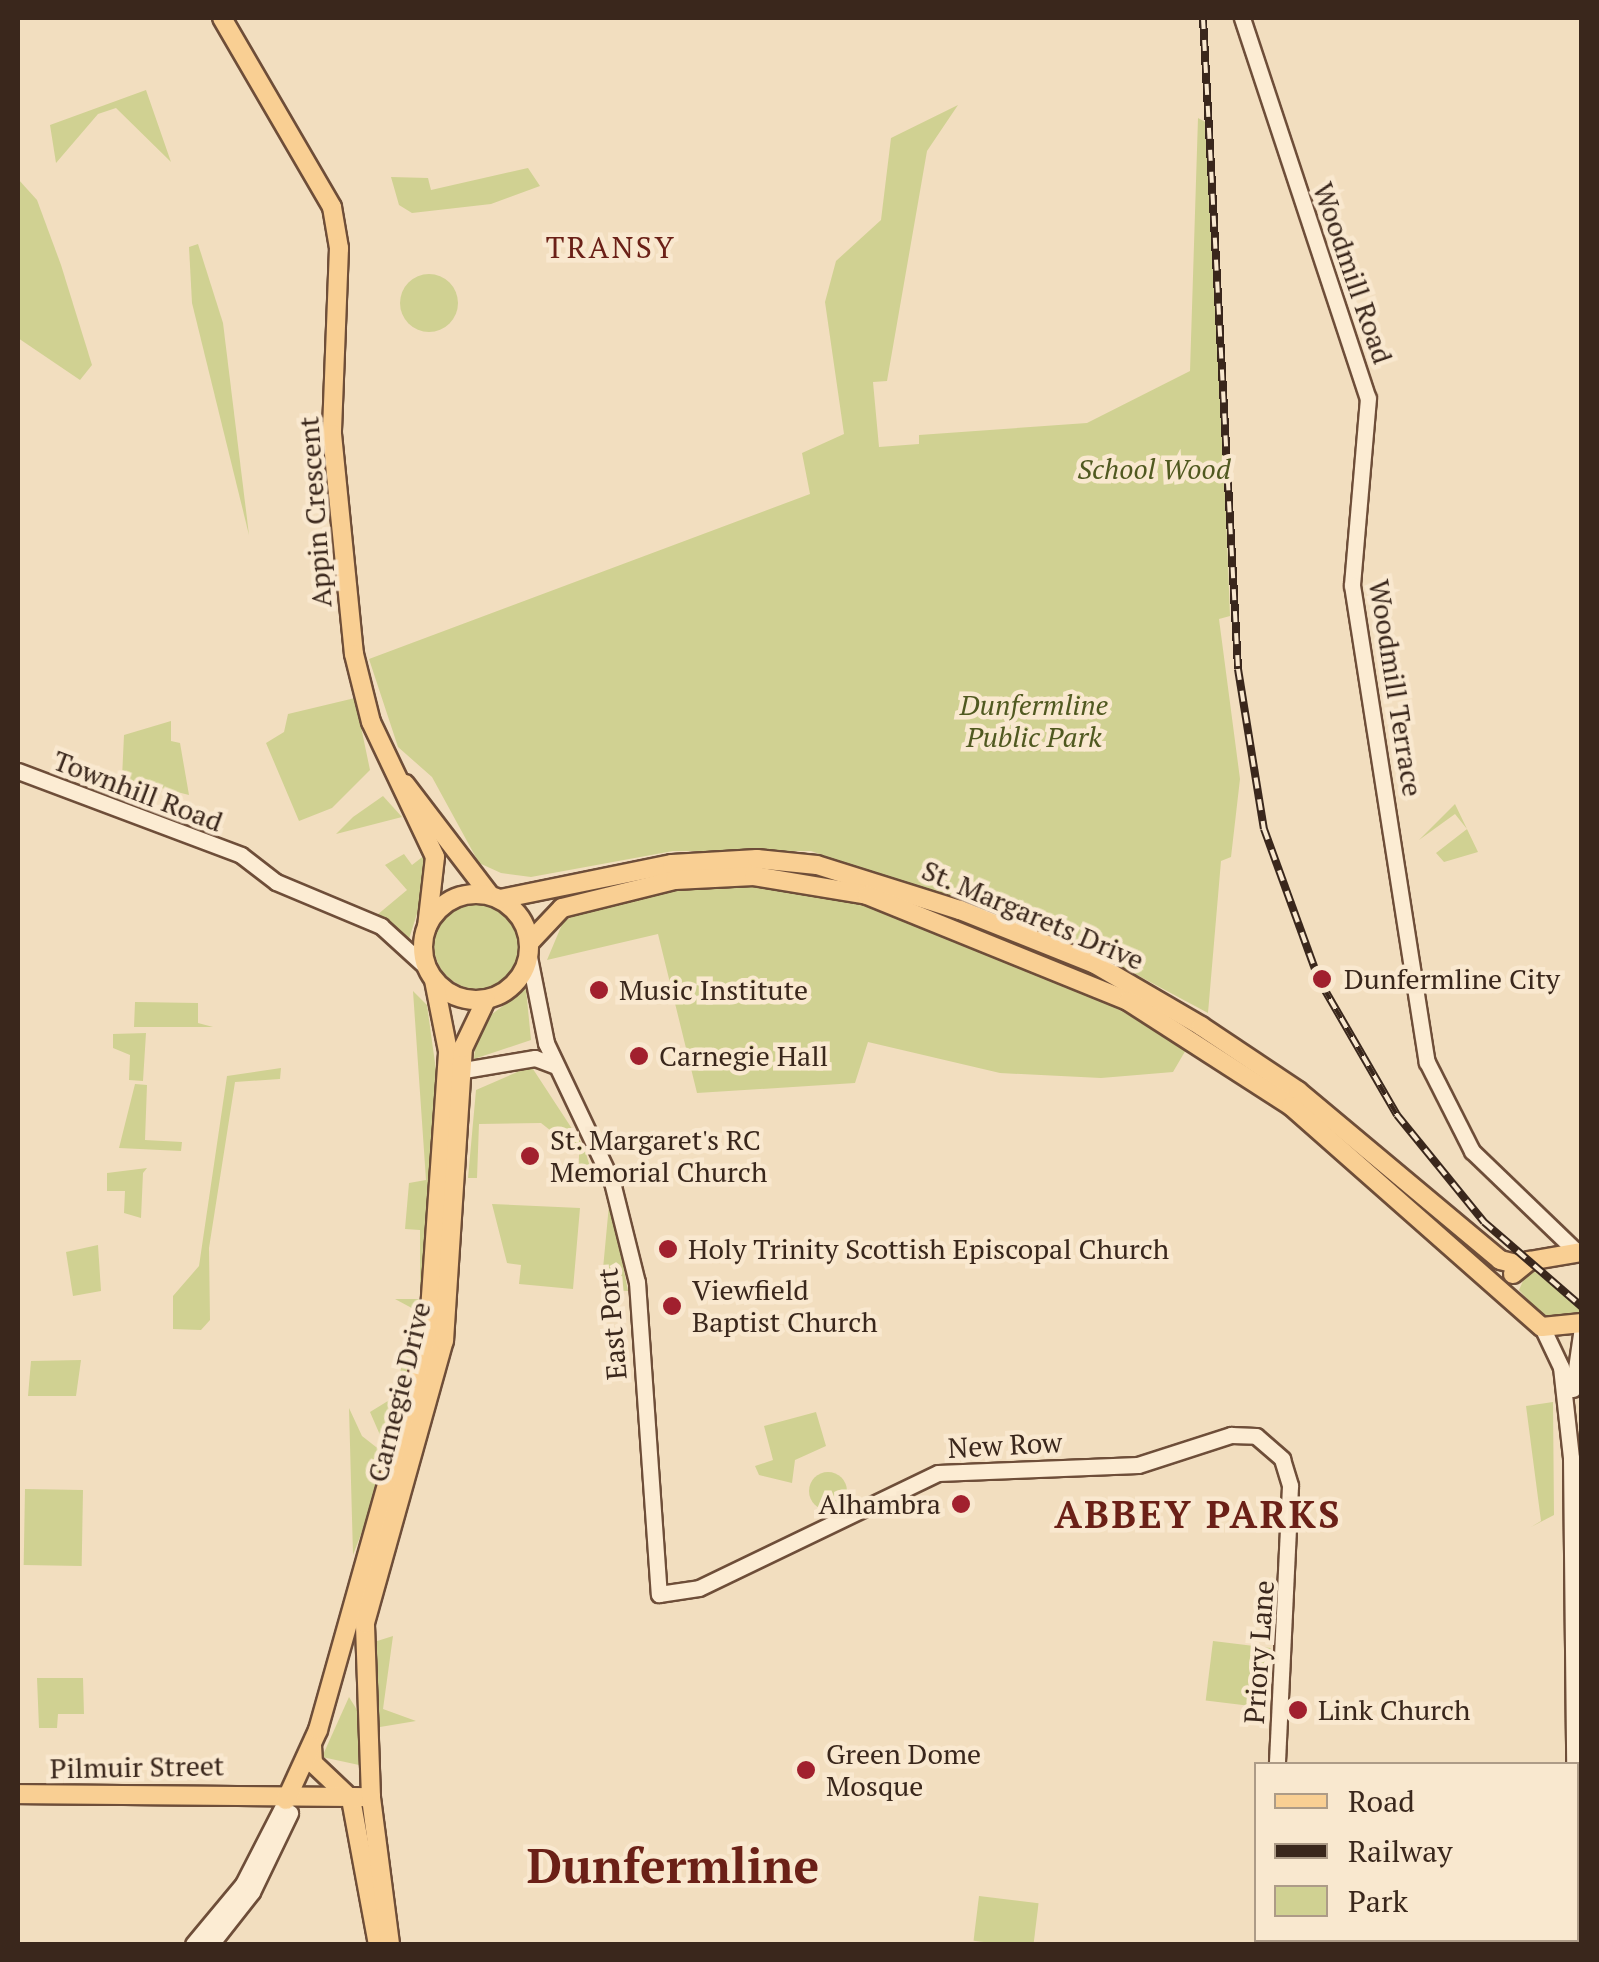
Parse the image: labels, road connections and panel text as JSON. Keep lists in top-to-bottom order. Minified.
{"streets":{"main road":["Appin Crescent","St. Margarets Drive","Carnegie Drive","Pilmuir Street"],"street":["Woodmill Road","Woodmill Terrace","Townhill Road","East Port","New Row","Priory Lane"]},"crossings":[["Woodmill Road","Woodmill Terrace"],["Appin Crescent","Townhill Road"],["Appin Crescent","St. Margarets Drive"],["Appin Crescent","East Port"],["Appin Crescent","Carnegie Drive"],["Townhill Road","St. Margarets Drive"],["Townhill Road","East Port"],["Townhill Road","Carnegie Drive"],["St. Margarets Drive","East Port"],["St. Margarets Drive","Carnegie Drive"],["East Port","Carnegie Drive"],["East Port","New Row"],["Carnegie Drive","Pilmuir Street"],["New Row","Priory Lane"]],"districts":["TRANSY","ABBEY PARKS","Dunfermline"],"parks":["School Wood","Dunfermline Public Park"],"places":["Dunfermline City","Music Institute","Carnegie Hall","St. Margaret's RC Memorial Church","Holy Trinity Scottish Episcopal Church","Viewfield Baptist Church","Alhambra","Link Church","Green Dome Mosque"],"legend":["Road","Railway","Park"]}
